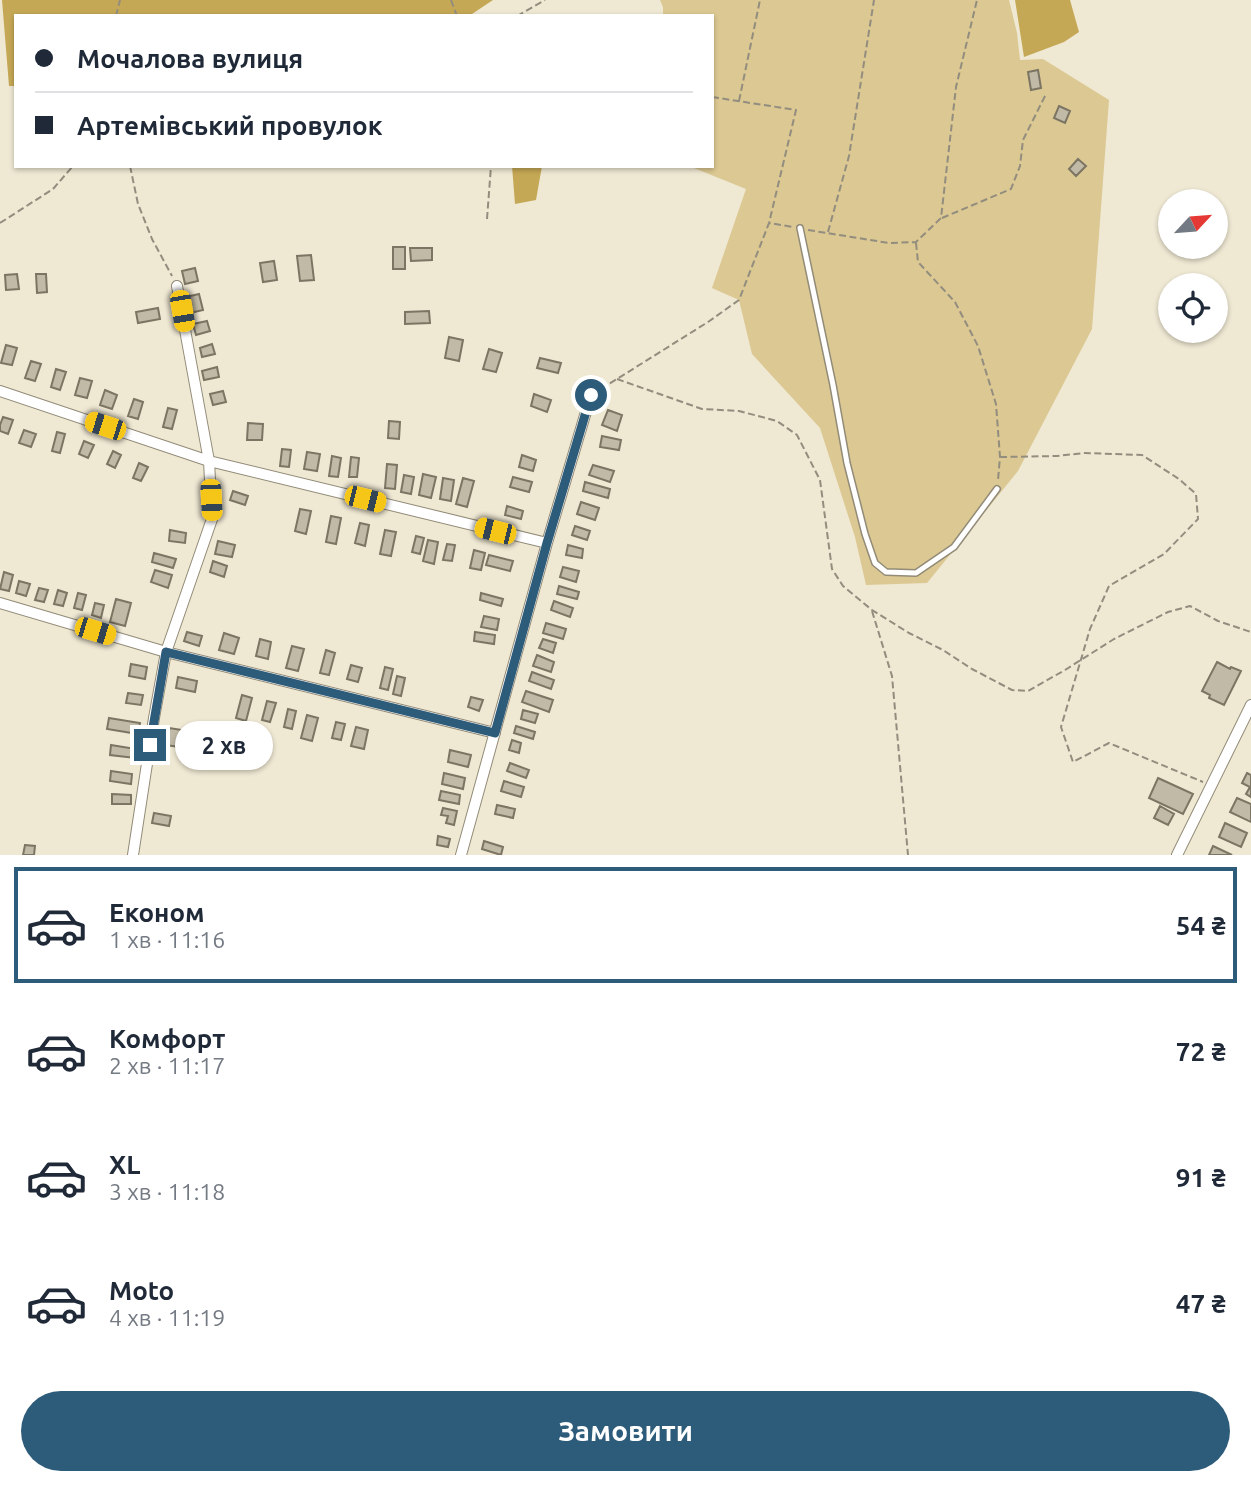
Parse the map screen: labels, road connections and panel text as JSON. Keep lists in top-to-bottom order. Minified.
{"north":"top right","page":{"banner":["Мочалова вулиця","Артемівський провулок"],"bubble":"2 хв","list":[{"name":"Економ","note":"1 хв · 11:16","value":"54 ₴"},{"name":"Комфорт","note":"2 хв · 11:17","value":"72 ₴"},{"name":"XL","note":"3 хв · 11:18","value":"91 ₴"},{"name":"Moto","note":"4 хв · 11:19","value":"47 ₴"}],"buttons":"Замовити"}}
